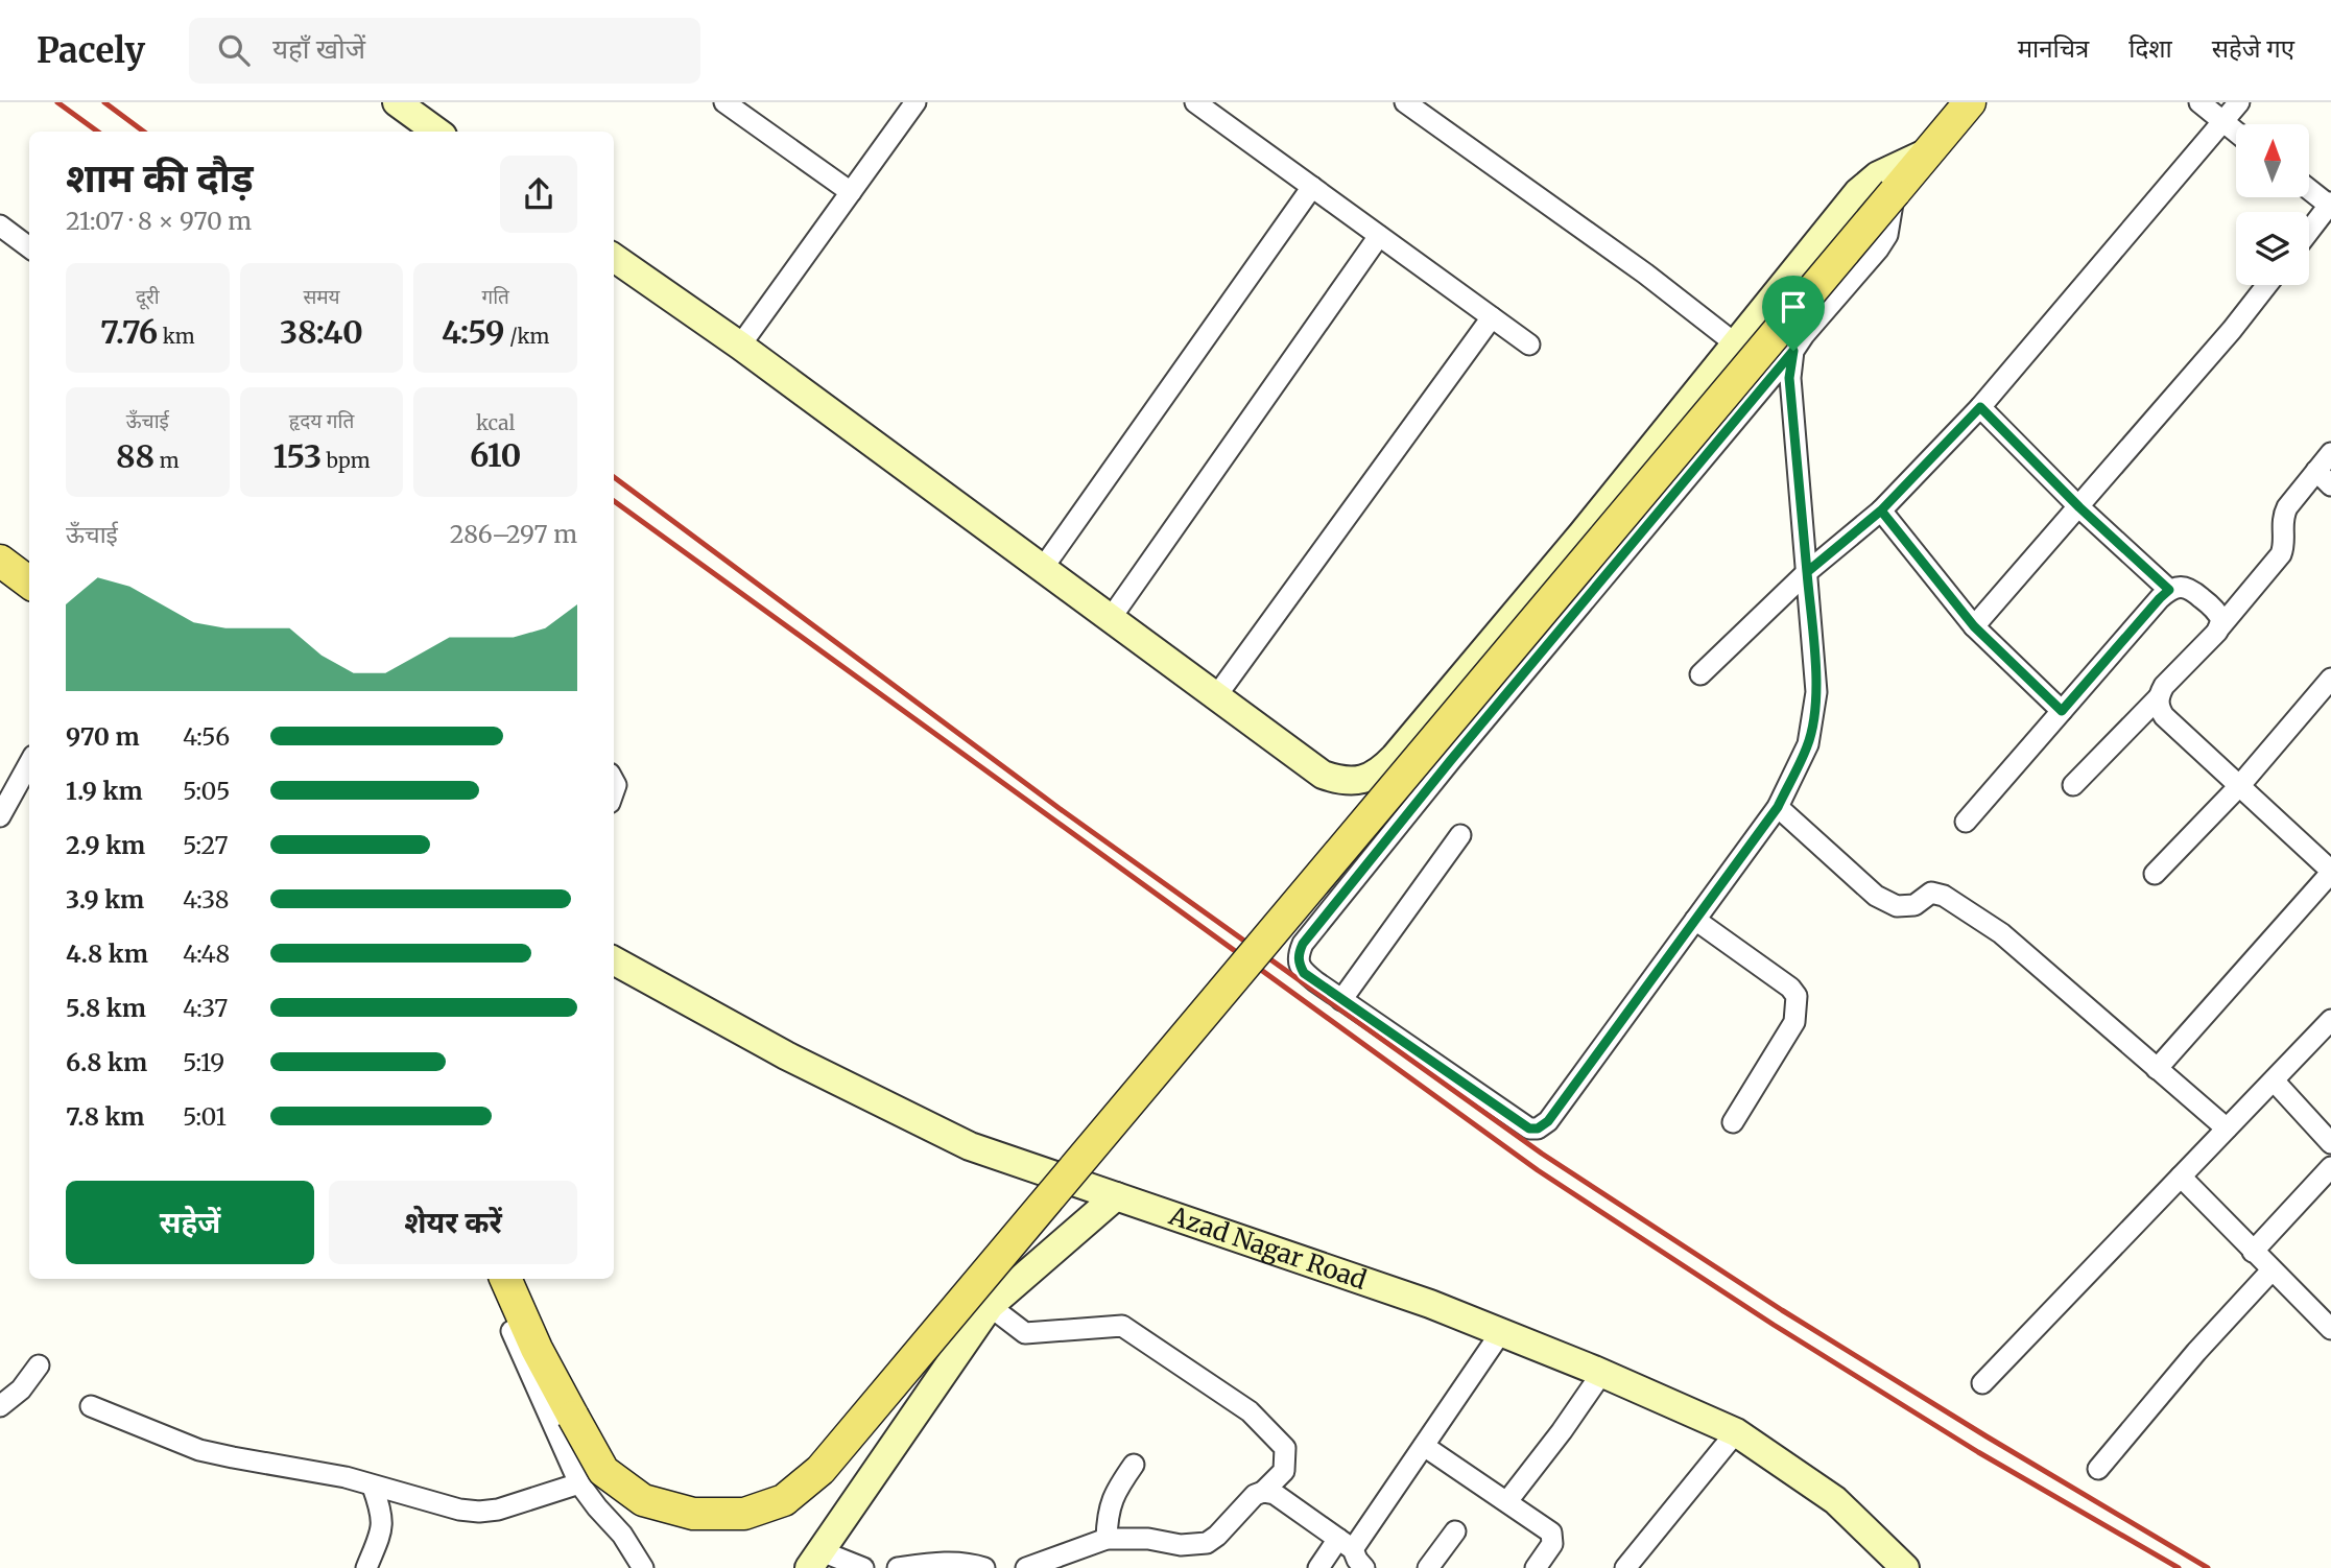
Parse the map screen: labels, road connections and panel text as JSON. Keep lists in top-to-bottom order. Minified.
{"streets":{"street":["Azad Nagar Road"]},"north":"top","page":{"header":"Pacely","search":"यहाँ खोजें","nav":["मानचित्र","दिशा","सहेजे गए"],"heading":["शाम की दौड़","21:07 · 8 × 970 m"],"stats":[["दूरी","7.76 km"],["समय","38:40"],["गति","4:59 /km"],["ऊँचाई","88 m"],["हृदय गति","153 bpm"],["kcal","610"]],"chart":["ऊँचाई","286–297 m"],"list":[{"name":"970 m","note":"4:56"},{"name":"1.9 km","note":"5:05"},{"name":"2.9 km","note":"5:27"},{"name":"3.9 km","note":"4:38"},{"name":"4.8 km","note":"4:48"},{"name":"5.8 km","note":"4:37"},{"name":"6.8 km","note":"5:19"},{"name":"7.8 km","note":"5:01"}],"buttons":["सहेजें","शेयर करें"]}}
